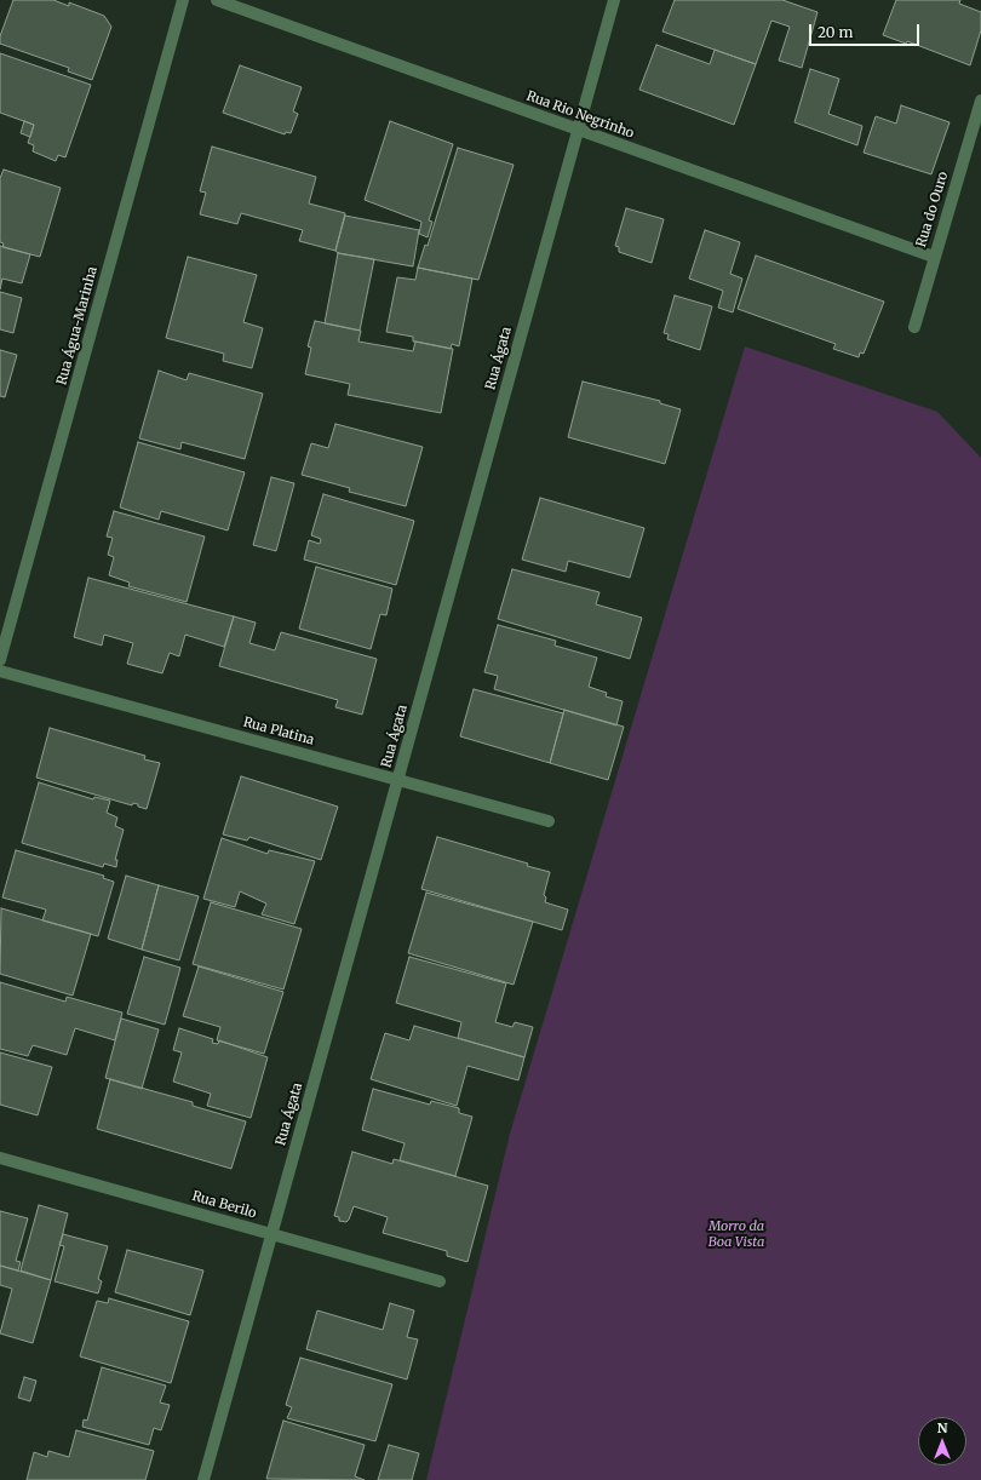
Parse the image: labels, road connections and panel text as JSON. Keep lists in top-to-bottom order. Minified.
{"streets":{"street":["Rua Rio Negrinho","Rua do Ouro","Rua Água-Marinha","Rua Ágata","Rua Platina","Rua Berilo"]},"crossings":[["Rua Rio Negrinho","Rua do Ouro"],["Rua Rio Negrinho","Rua Ágata"],["Rua Ágata","Rua Platina"],["Rua Ágata","Rua Berilo"]],"parks":["Morro da Boa Vista"],"scale_bar":"20 m","north":"top"}
